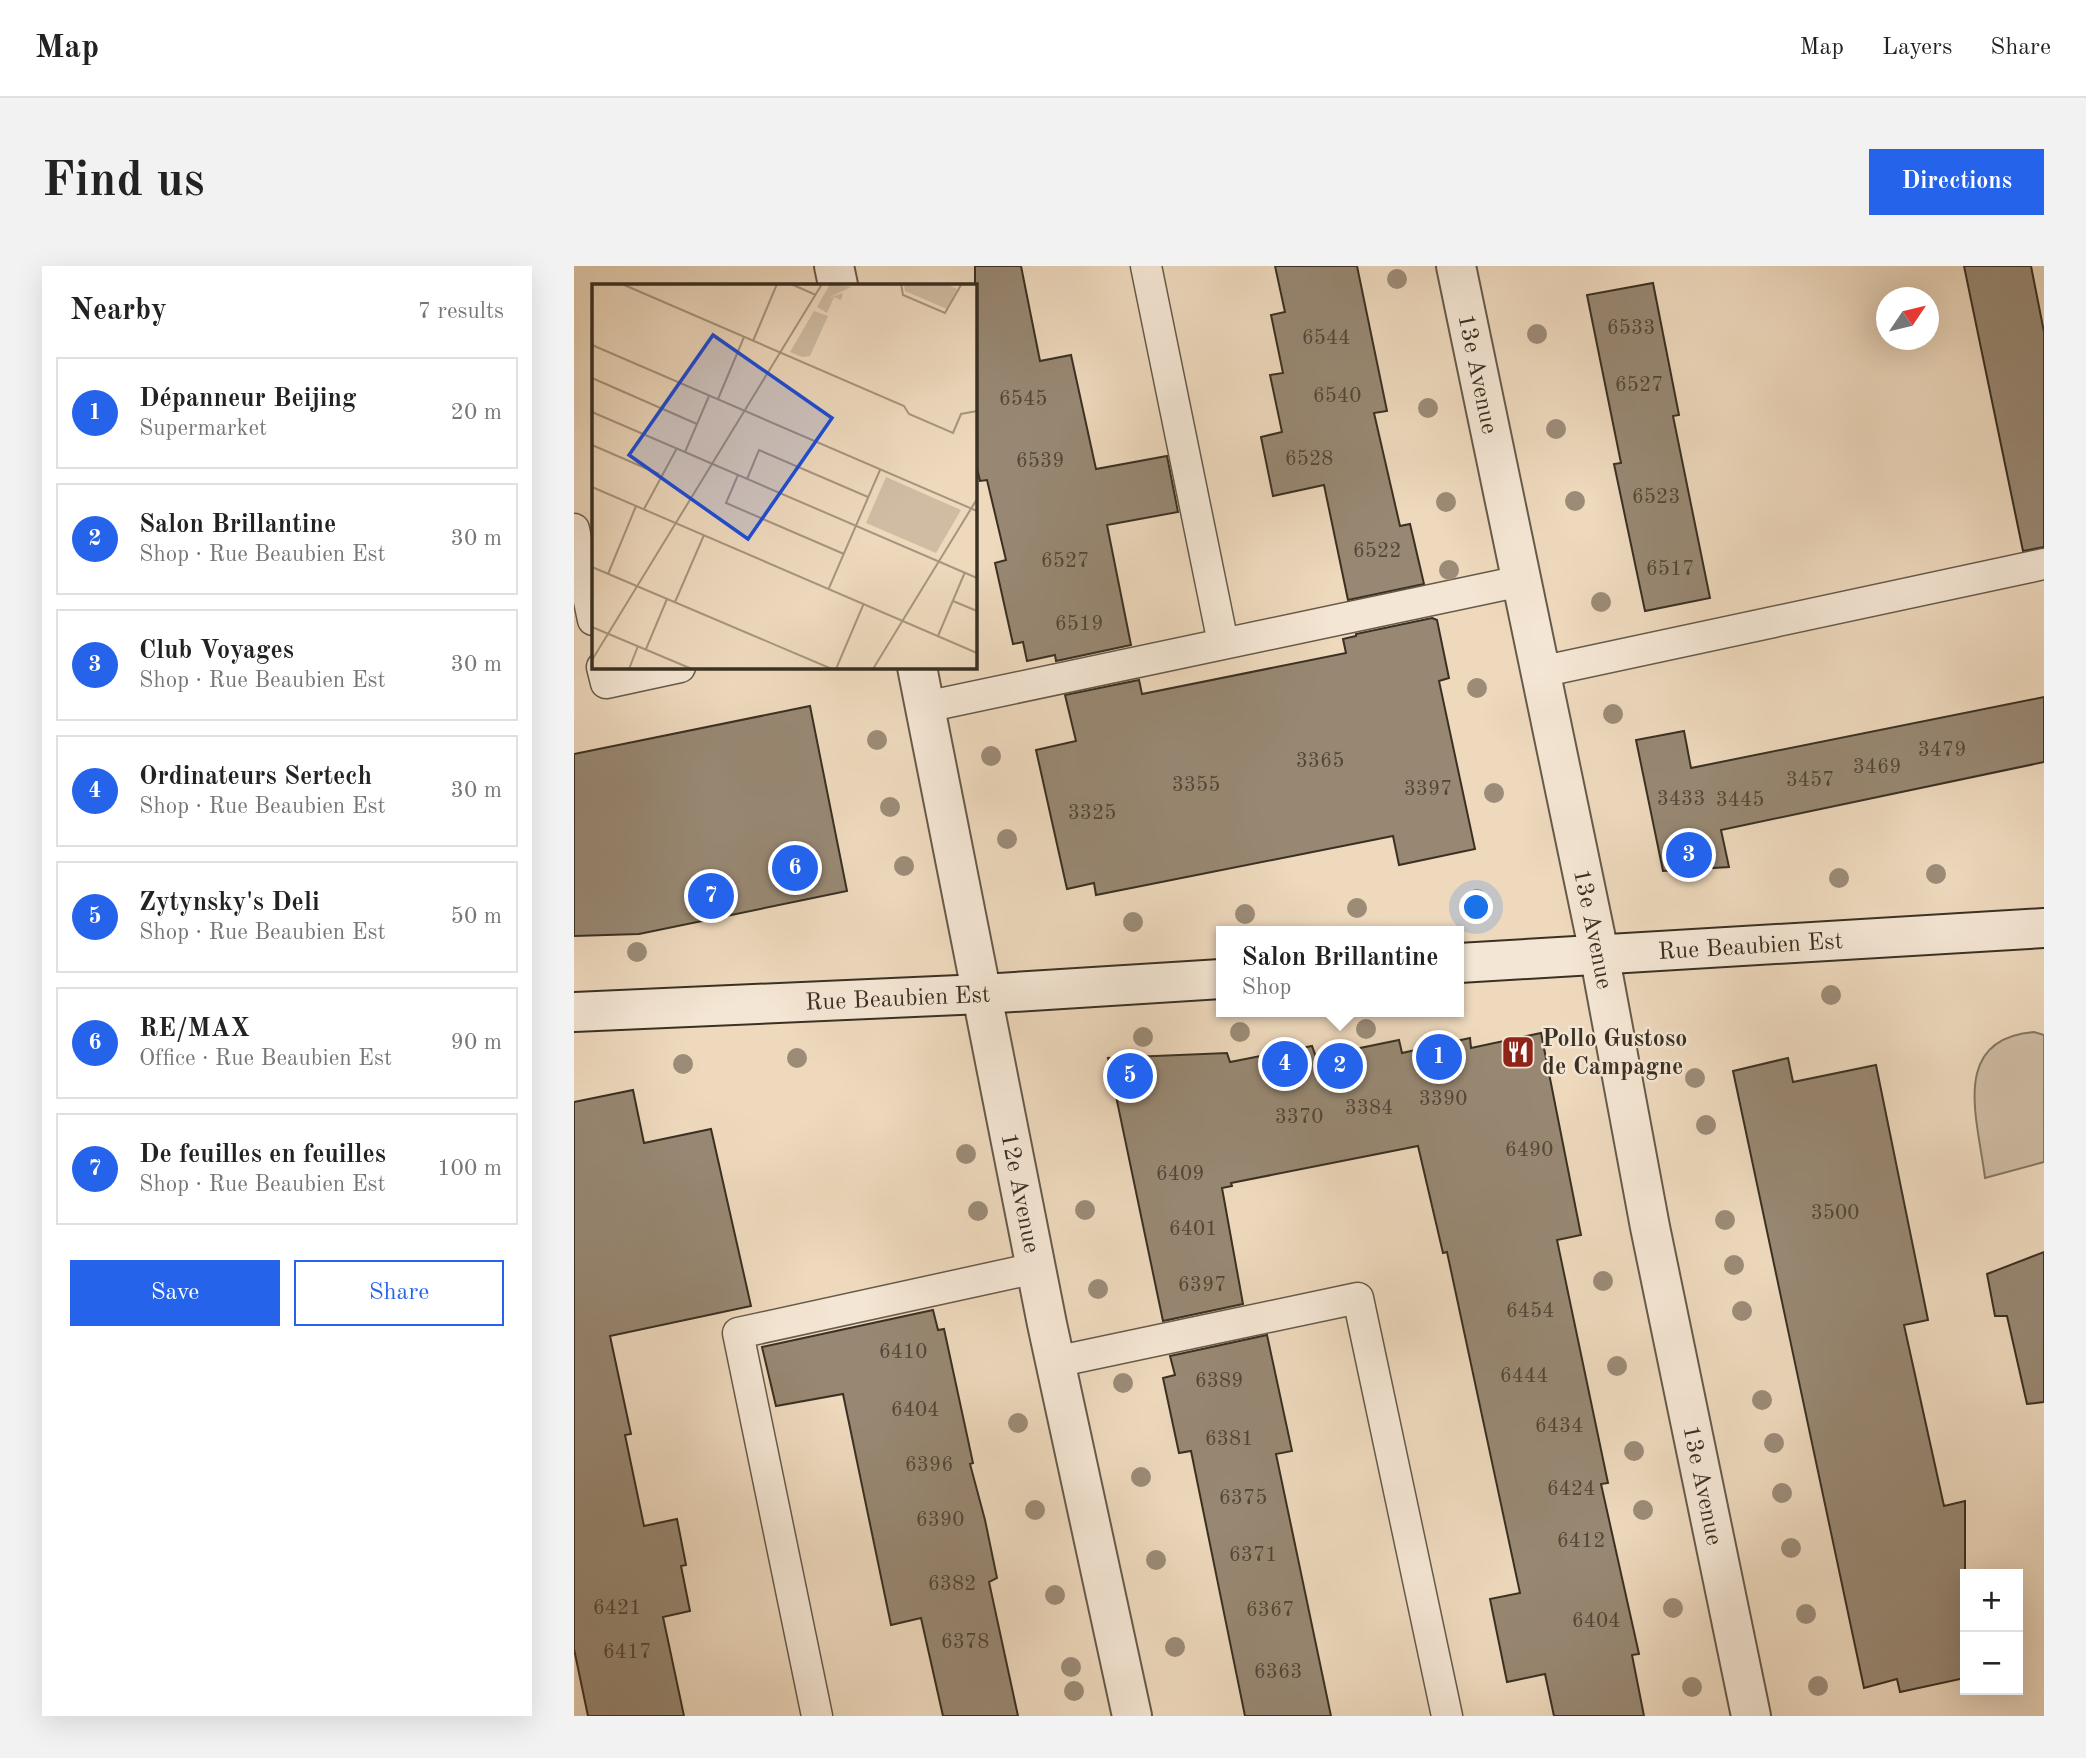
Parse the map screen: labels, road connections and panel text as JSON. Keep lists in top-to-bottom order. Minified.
{"streets":{"street":["13e Avenue","Rue Beaubien Est","12e Avenue"]},"crossings":[["13e Avenue","Rue Beaubien Est"],["Rue Beaubien Est","12e Avenue"]],"places":{"restaurant":["Pollo Gustoso de Campagne"]},"house_numbers":["6533","6544","6527","6540","6545","6528","6539","6523","6522","6527","6517","6519","3479","3365","3469","3457","3355","3397","3433","3445","3325","3390","3384","3370","6490","6409","3500","6401","6397","6454","6410","6444","6389","6404","6434","6381","6396","6424","6375","6390","6412","6371","6382","6421","6367","6404","6378","6417","6363"],"north":"top right","page":{"header":"Map","nav":["Map","Layers","Share"],"buttons":["Directions",["Save","Share"]],"title":"Find us","heading":["Nearby","7 results"],"list":[{"mark":"1","name":"Dépanneur Beijing","note":"Supermarket","value":"20 m"},{"mark":"2","name":"Salon Brillantine","note":"Shop · Rue Beaubien Est","value":"30 m"},{"mark":"3","name":"Club Voyages","note":"Shop · Rue Beaubien Est","value":"30 m"},{"mark":"4","name":"Ordinateurs Sertech","note":"Shop · Rue Beaubien Est","value":"30 m"},{"mark":"5","name":"Zytynsky's Deli","note":"Shop · Rue Beaubien Est","value":"50 m"},{"mark":"6","name":"RE/MAX","note":"Office · Rue Beaubien Est","value":"90 m"},{"mark":"7","name":"De feuilles en feuilles","note":"Shop · Rue Beaubien Est","value":"100 m"}],"pins":["3","6","7","1","4","2","5"],"popup":["Salon Brillantine","Shop"],"map_buttons":["+","−"]}}
